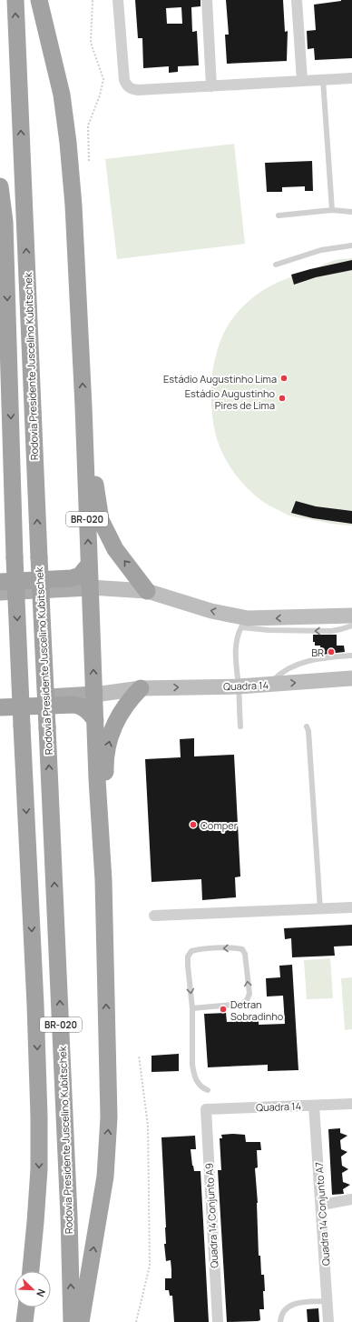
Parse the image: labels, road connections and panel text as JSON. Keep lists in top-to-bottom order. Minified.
{"streets":{"highway":["Rodovia Presidente Juscelino Kubitschek","BR-020"],"main road":["Quadra 14"],"street":["Quadra 14 Conjunto A7","Quadra 14 Conjunto A9"]},"crossings":[["BR-020","Quadra 14"],["Quadra 14","Quadra 14 Conjunto A7"],["Quadra 14","Quadra 14 Conjunto A9"]],"places":["Estádio Augustinho Lima","Estádio Augustinho Pires de Lima","BR","Comper","Detran Sobradinho"],"north":"bottom right"}
